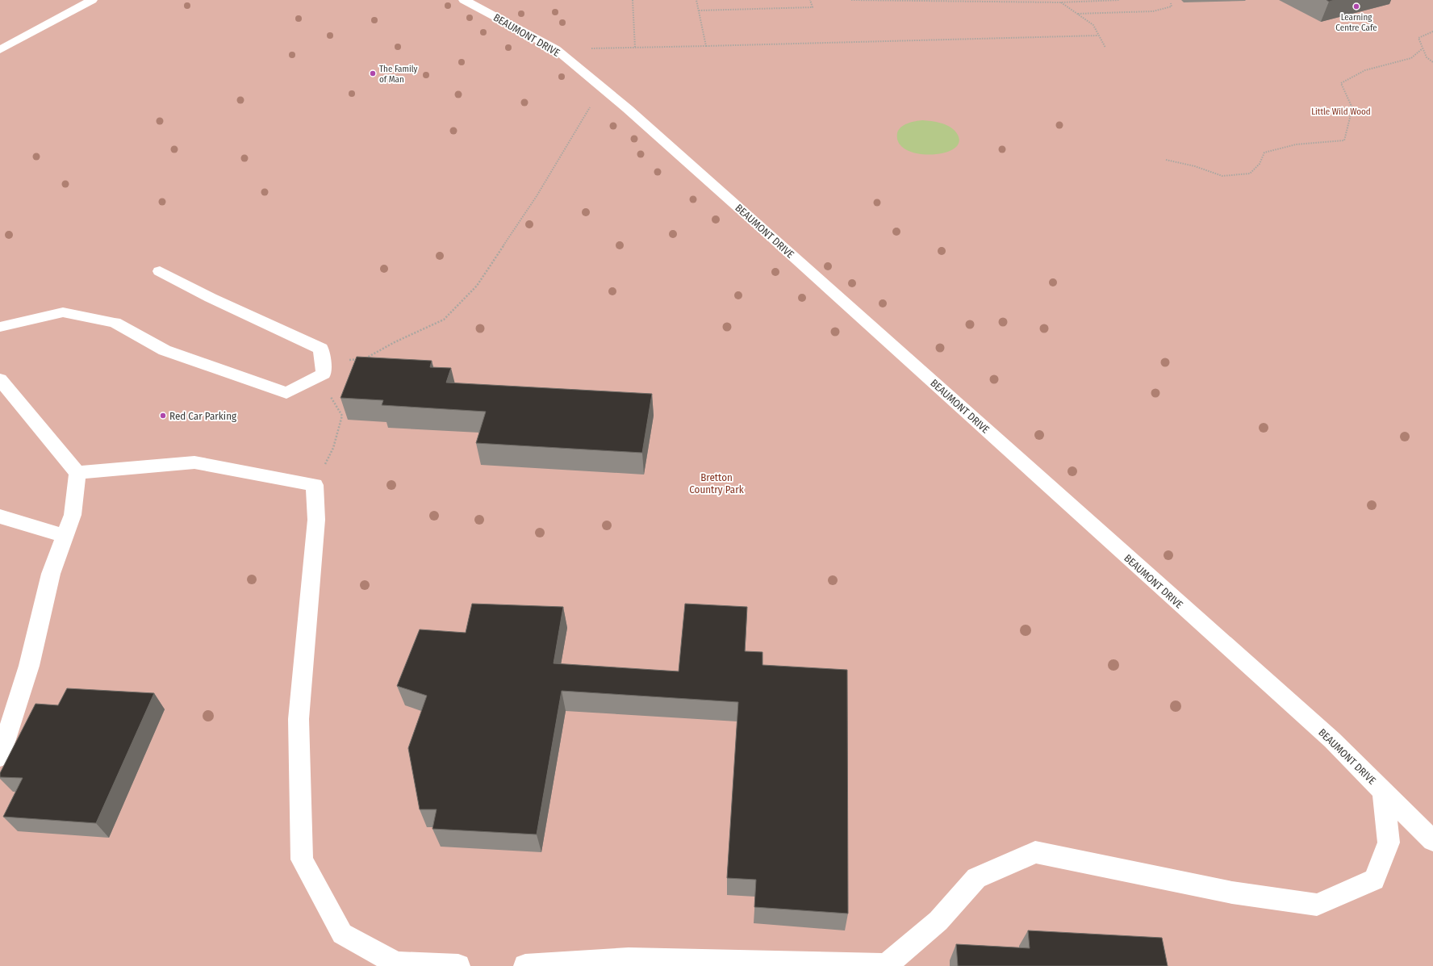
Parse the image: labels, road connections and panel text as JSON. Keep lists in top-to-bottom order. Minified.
{"streets":{"lane":["BEAUMONT DRIVE"]},"parks":["Little Wild Wood","Bretton Country Park"],"places":["Learning Centre Cafe","The Family of Man","Red Car Parking"]}
